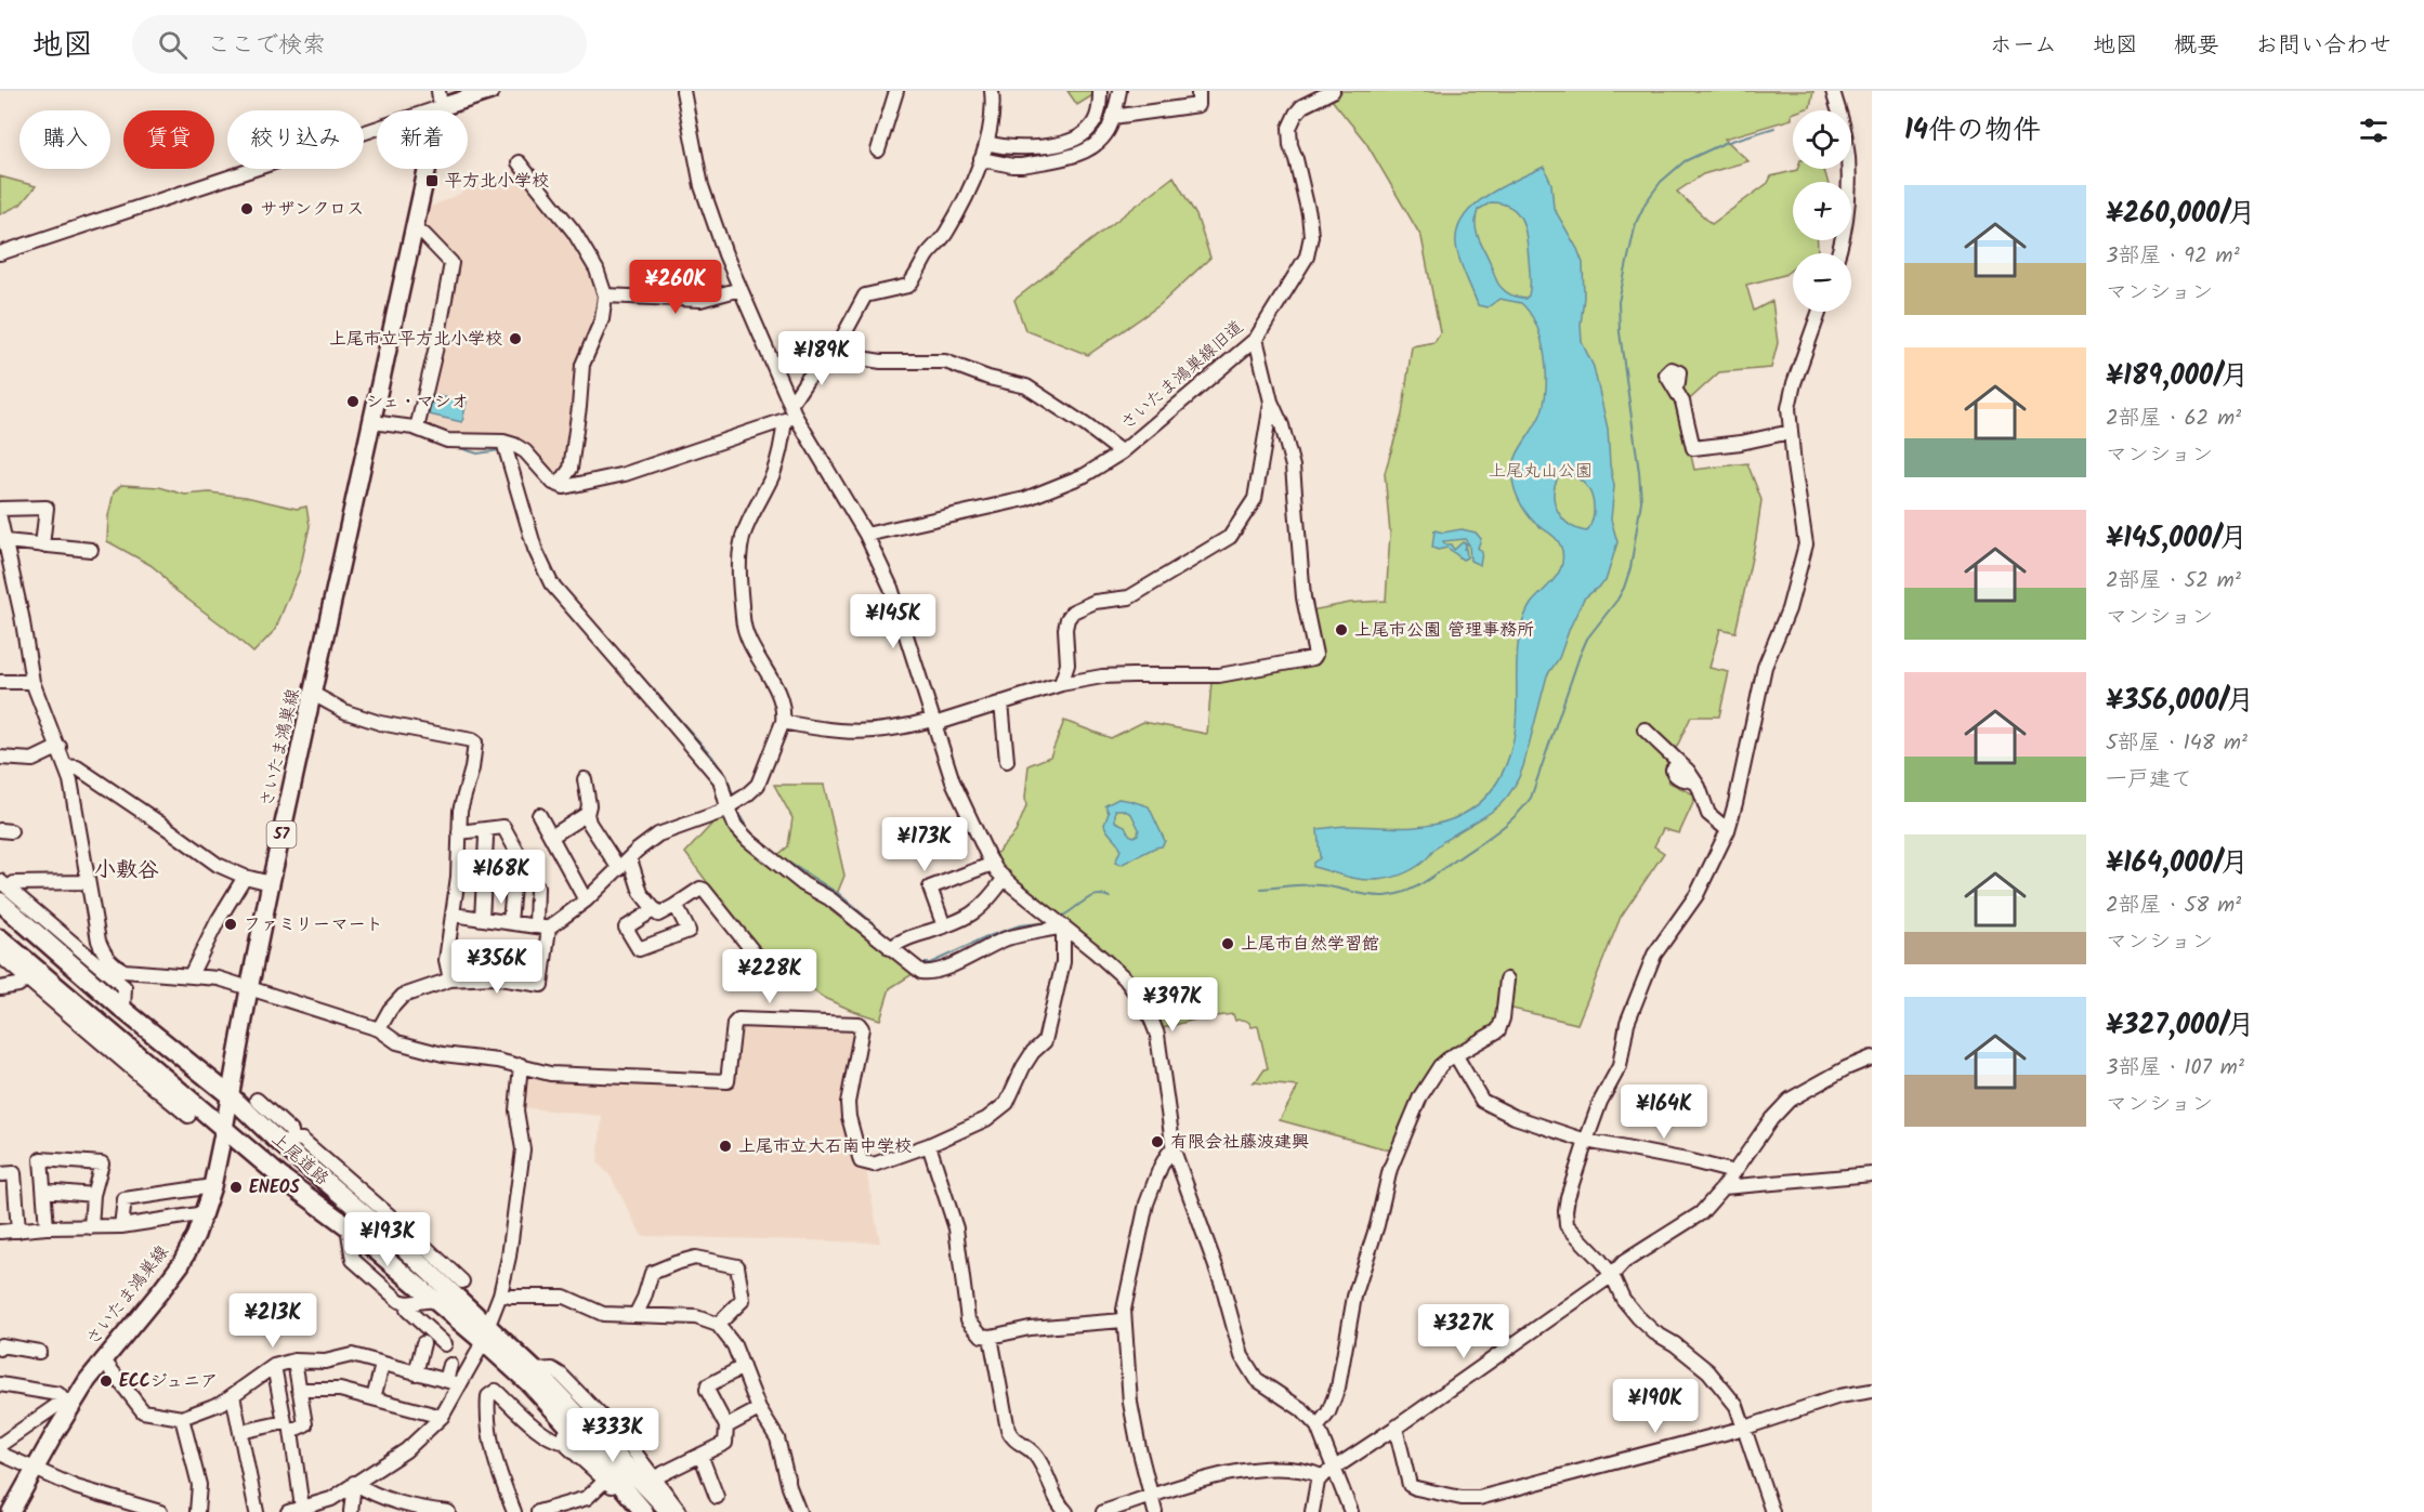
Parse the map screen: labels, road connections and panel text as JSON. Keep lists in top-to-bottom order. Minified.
{"streets":{"highway":["上尾道路"],"main road":["さいたま鴻巣線","57"],"street":["さいたま鴻巣線旧道"]},"crossings":[["さいたま鴻巣線","上尾道路"]],"districts":["小敷谷"],"parks":["上尾丸山公園"],"places":{"transit":["平方北小学校"],"other":["サザンクロス","上尾市立平方北小学校","シェ・マシオ","上尾市公園 管理事務所","ファミリーマート","上尾市自然学習館","有限会社藤波建興","上尾市立大石南中学校","ENEOS","ECCジュニア"]},"page":{"header":"地図","search":"ここで検索","nav":["ホーム","地図","概要","お問い合わせ"],"heading":"14件の物件","map_buttons":["+","−"],"chip":["購入","賃貸","絞り込み","新着"],"list":[{"name":"¥260,000/月","note":"3部屋 · 92 m² · マンション"},{"name":"¥189,000/月","note":"2部屋 · 62 m² · マンション"},{"name":"¥145,000/月","note":"2部屋 · 52 m² · マンション"},{"name":"¥356,000/月","note":"5部屋 · 148 m² · 一戸建て"},{"name":"¥164,000/月","note":"2部屋 · 58 m² · マンション"},{"name":"¥327,000/月","note":"3部屋 · 107 m² · マンション"}],"price":["¥260K","¥189K","¥145K","¥173K","¥168K","¥356K","¥228K","¥397K","¥164K","¥193K","¥213K","¥327K","¥190K","¥333K"]}}
